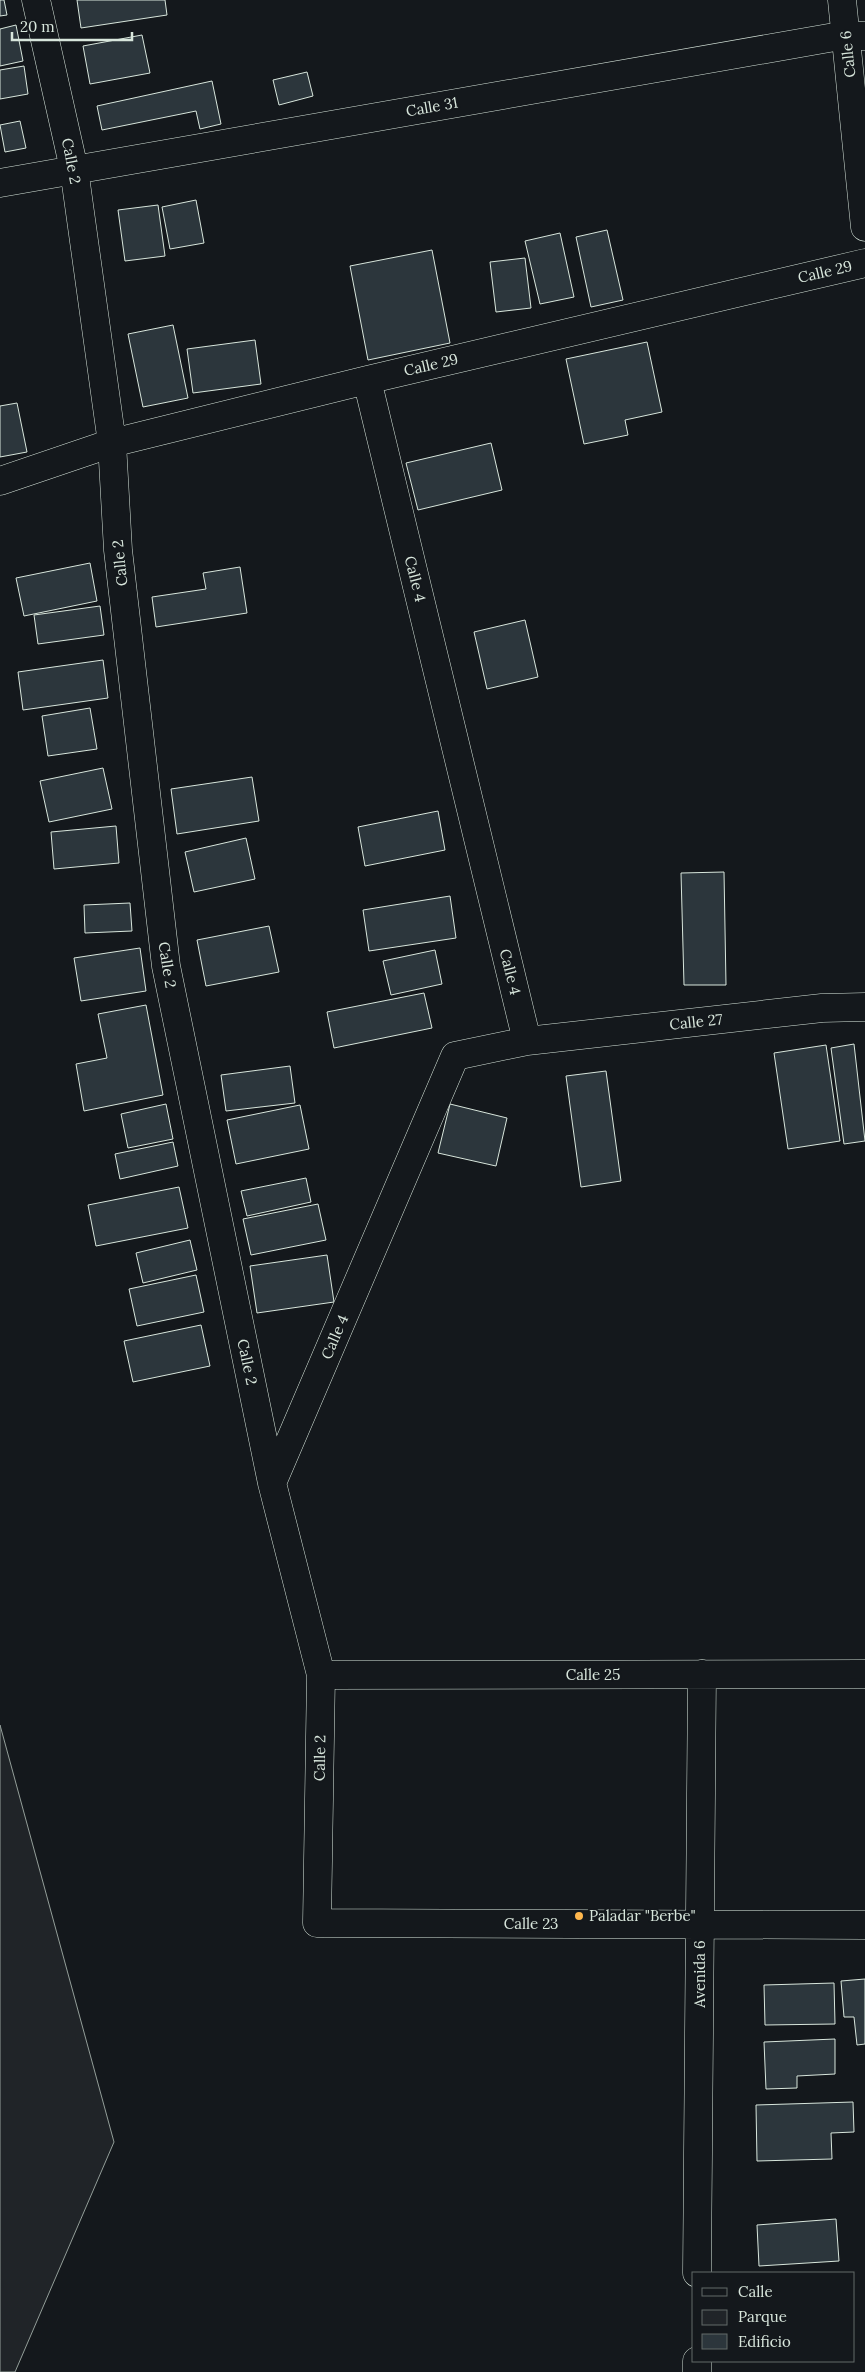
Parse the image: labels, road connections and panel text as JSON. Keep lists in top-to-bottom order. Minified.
{"streets":{"street":["Calle 6","Calle 31","Calle 2","Calle 29","Calle 4","Calle 27","Calle 25","Calle 23","Avenida 6"]},"crossings":[["Calle 6","Calle 31"],["Calle 31","Calle 2"],["Calle 2","Calle 29"],["Calle 2","Calle 4"],["Calle 2","Calle 25"],["Calle 2","Calle 23"],["Calle 29","Calle 4"],["Calle 4","Calle 27"],["Calle 25","Avenida 6"],["Calle 23","Avenida 6"]],"places":["Paladar \"Berbe\""],"legend":["Calle","Parque","Edificio"],"scale_bar":"20 m"}
